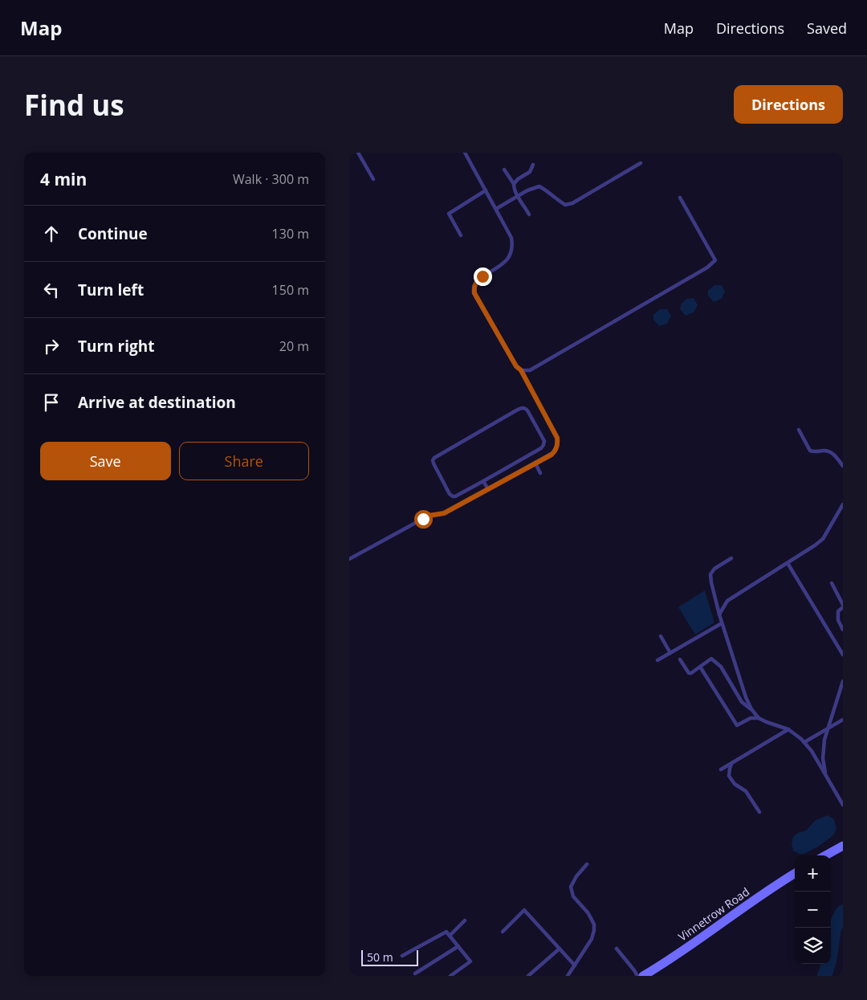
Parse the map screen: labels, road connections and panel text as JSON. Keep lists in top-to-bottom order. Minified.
{"streets":{"street":["Vinnetrow Road"]},"scale_bar":"50 m","page":{"header":"Map","nav":["Map","Directions","Saved"],"buttons":["Directions",["Save","Share"]],"title":"Find us","heading":["4 min","Walk · 300 m"],"list":[["Continue","130 m"],["Turn left","150 m"],["Turn right","20 m"],"Arrive at destination"],"map_buttons":["+","−"],"scale":"50 m"}}
